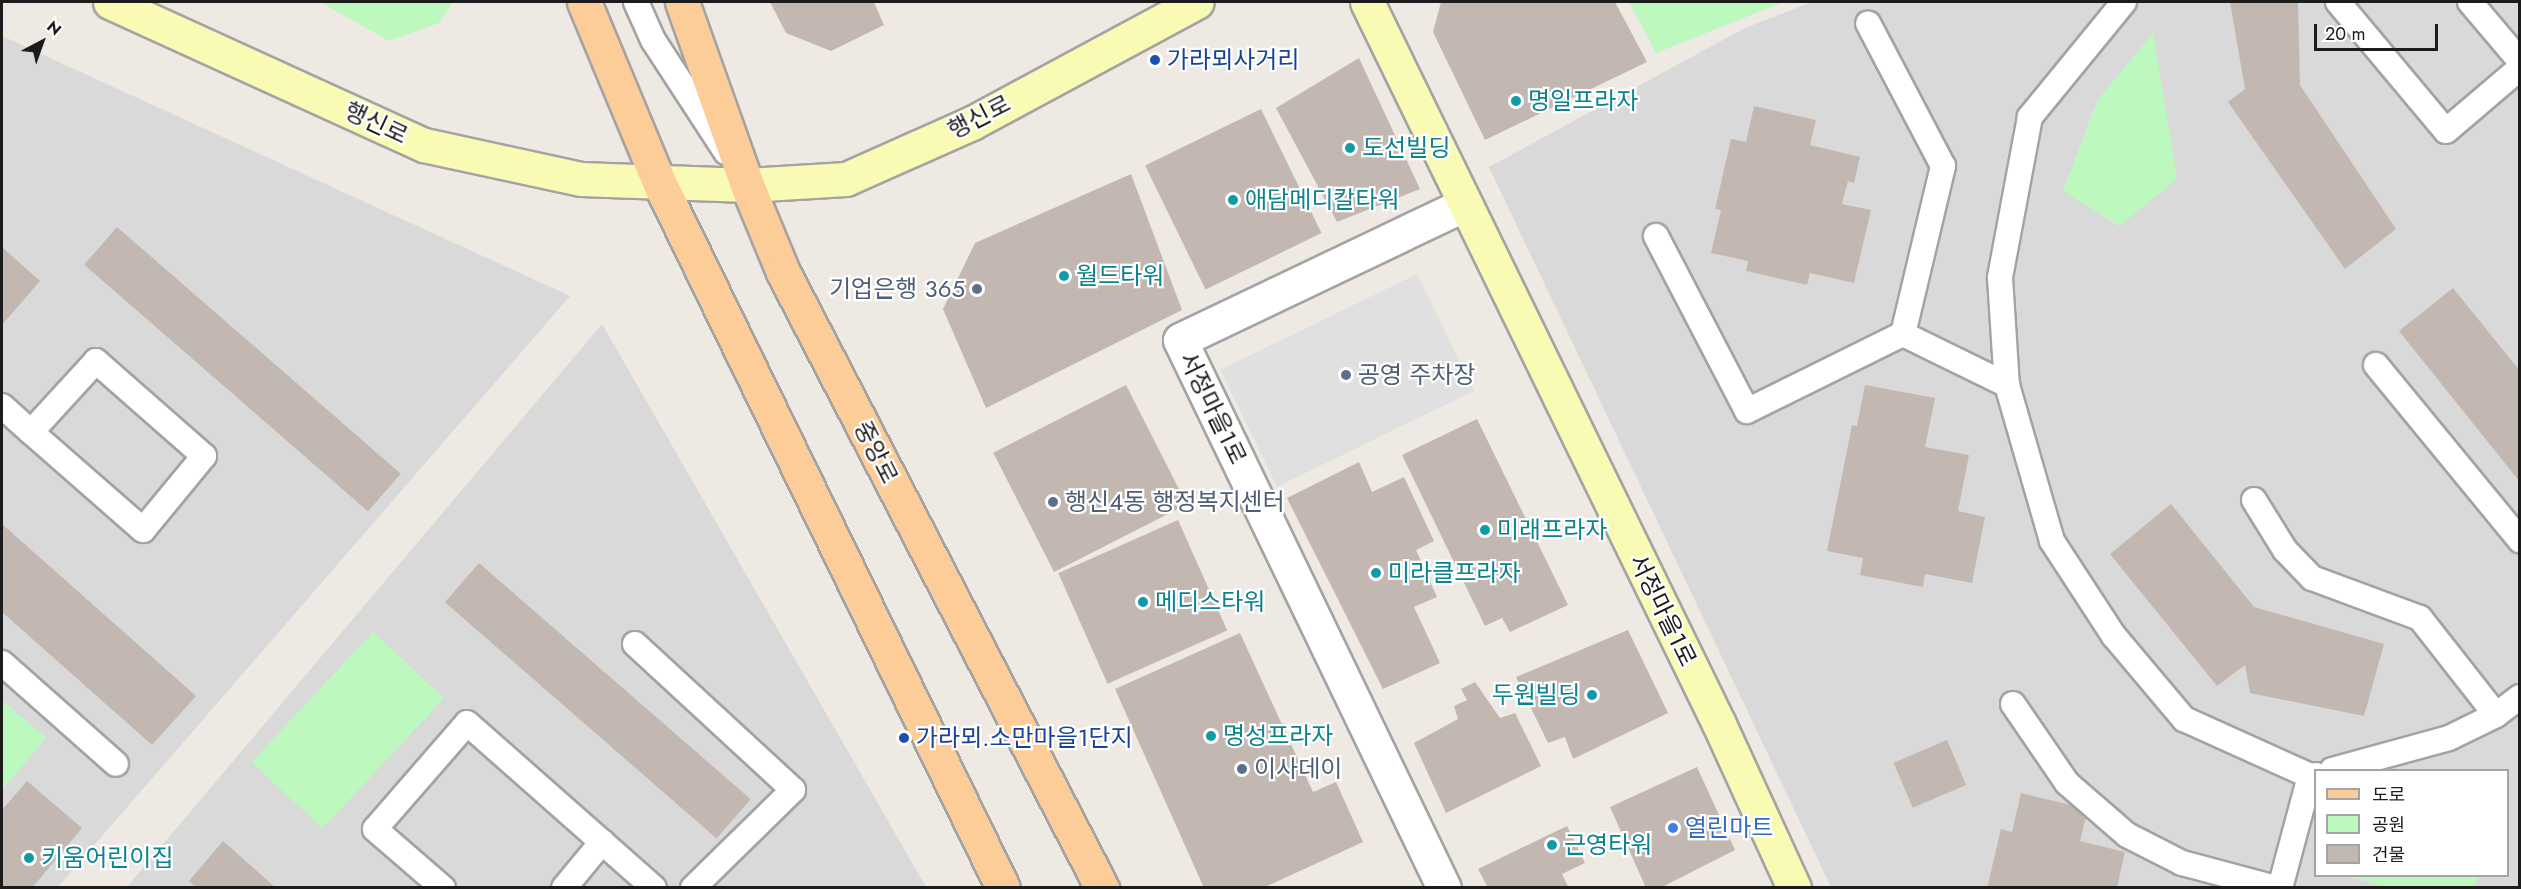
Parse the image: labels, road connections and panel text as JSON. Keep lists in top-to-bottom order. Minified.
{"streets":{"main road":["행신로","서정마을1로","중앙로"]},"crossings":[["행신로","중앙로"]],"places":["가라뫼사거리","명일프라자","도선빌딩","애담메디칼타워","월드타워","기업은행 365","공영 주차장","행신4동 행정복지센터","미래프라자","미라클프라자","메디스타워","두원빌딩","명성프라자","가라뫼.소만마을1단지","이사데이","열린마트","근영타워","키움어린이집"],"legend":["도로","공원","건물"],"scale_bar":"20 m","north":"top right"}
